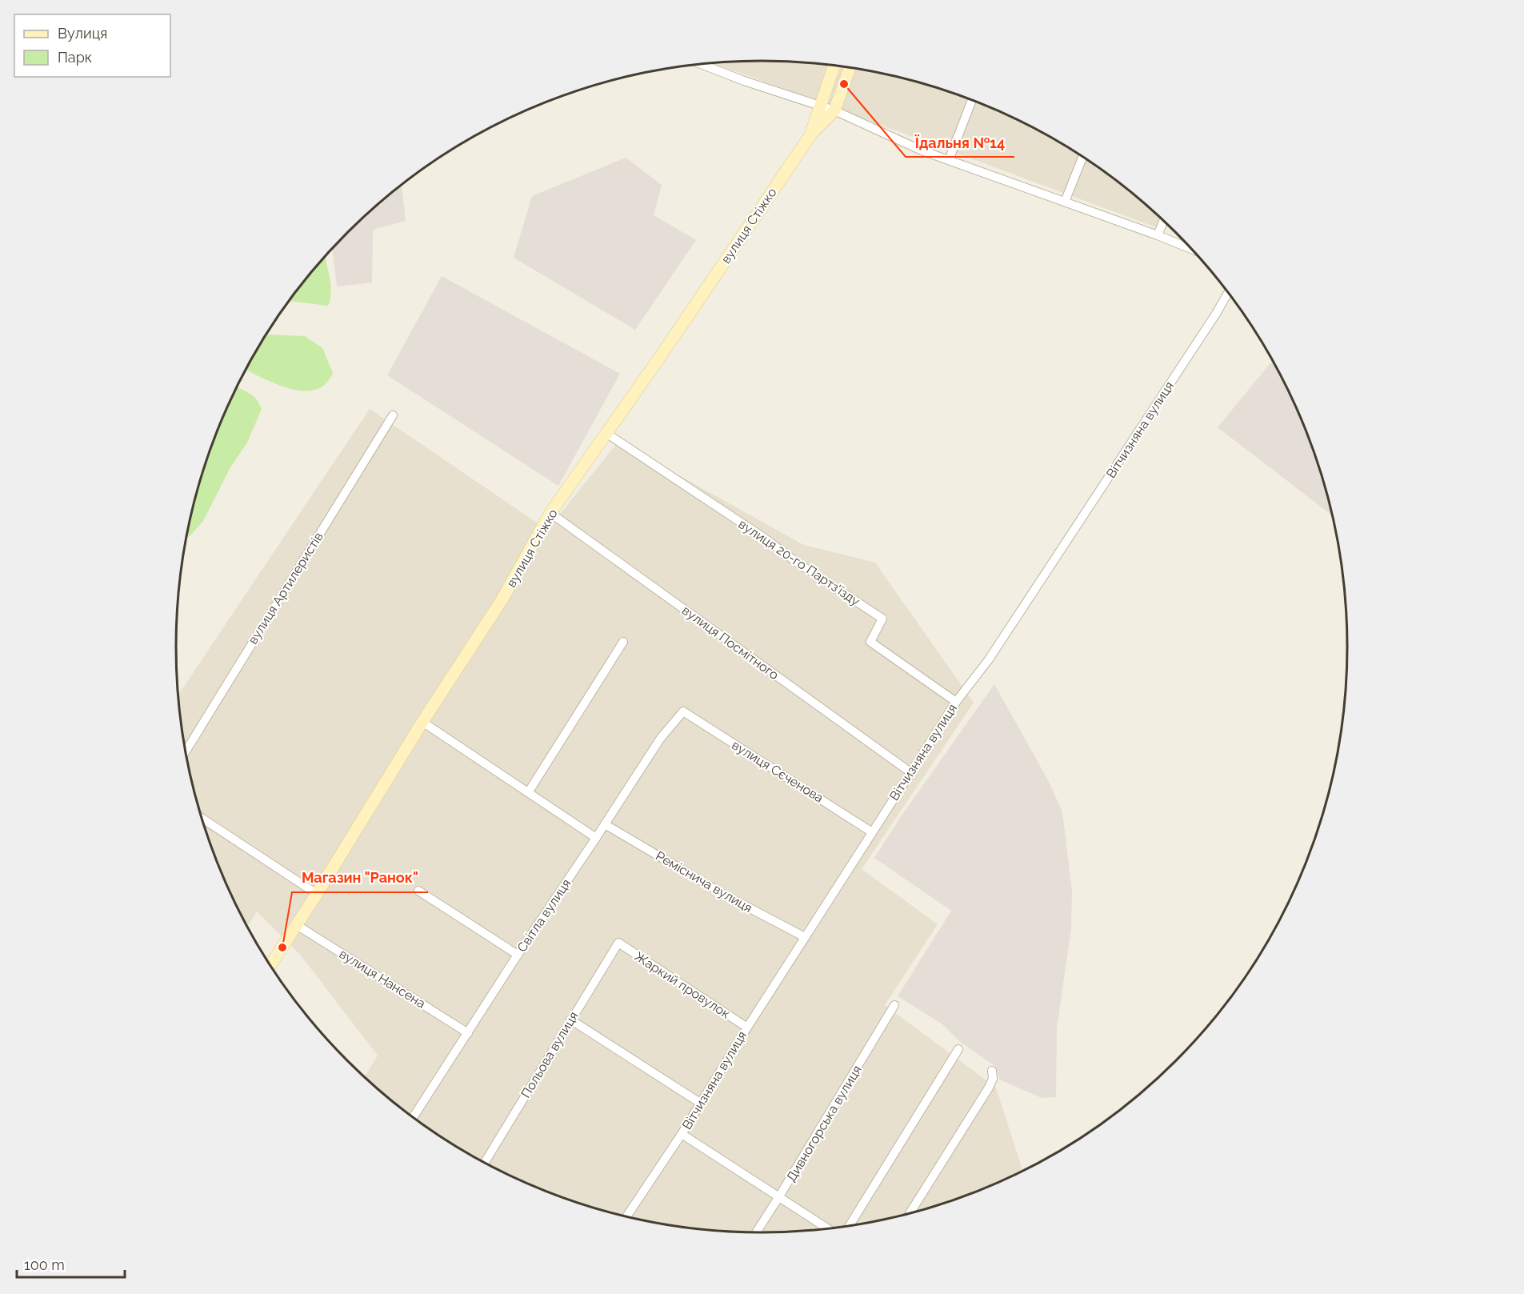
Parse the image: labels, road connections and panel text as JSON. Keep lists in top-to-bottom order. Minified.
{"streets":{"street":["вулиця Стіжко","Вітчизняна вулиця","вулиця 20-го Партз'їзду","вулиця Артилеристів","вулиця Посмітного","вулиця Сєченова","Реміснича вулиця","Світла вулиця","вулиця Нансена","Жаркий провулок","Польова вулиця","Дивногорська вулиця"]},"crossings":[["вулиця Стіжко","вулиця 20-го Партз'їзду"],["вулиця Стіжко","вулиця Посмітного"],["вулиця Стіжко","вулиця Нансена"],["Вітчизняна вулиця","вулиця 20-го Партз'їзду"],["Вітчизняна вулиця","вулиця Посмітного"],["Вітчизняна вулиця","вулиця Сєченова"],["Вітчизняна вулиця","Реміснича вулиця"],["Вітчизняна вулиця","Жаркий провулок"],["вулиця Сєченова","Світла вулиця"],["Реміснича вулиця","Світла вулиця"],["Світла вулиця","вулиця Нансена"],["Жаркий провулок","Польова вулиця"]],"places":["Їдальня №14","Магазин \"Ранок\""],"legend":["Вулиця","Парк"],"scale_bar":"100 m"}
